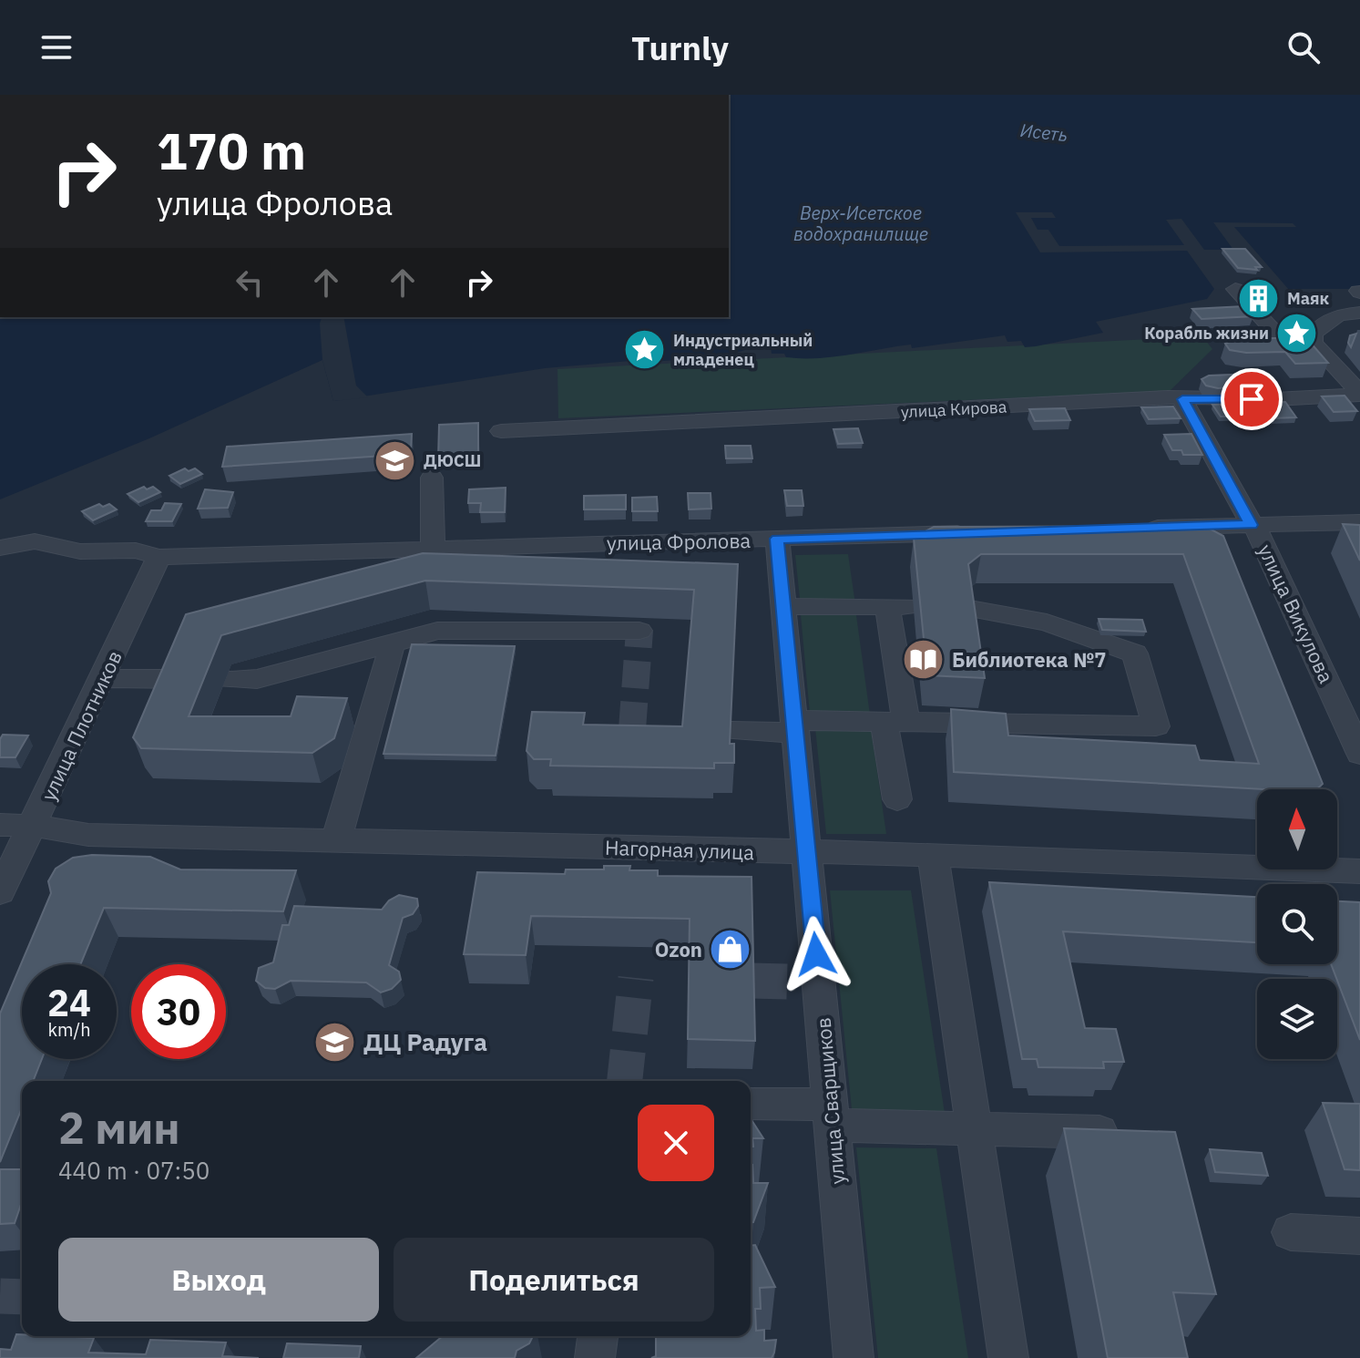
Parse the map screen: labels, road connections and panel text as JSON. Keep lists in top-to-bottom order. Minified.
{"streets":{"street":["улица Кирова","улица Фролова","улица Викулова","улица Плотников","Нагорная улица","улица Сварщиков"]},"crossings":[["улица Кирова","улица Викулова"],["улица Фролова","улица Плотников"],["улица Фролова","улица Сварщиков"],["улица Плотников","Нагорная улица"],["Нагорная улица","улица Сварщиков"]],"water":["Исеть","Верх-Исетское водохранилище"],"places":{"building":["Маяк"],"place":["Корабль жизни","Индустриальный младенец"],"school or university":["ДЮСШ","ДЦ Радуга"],"library":["Библиотека №7"],"shop":["Ozon"]},"north":"top","page":{"header":"Turnly","turn":["170 m","улица Фролова"],"speed":"24 km/h","limit":"30","heading":["2 мин","440 m · 07:50"],"buttons":["Выход","Поделиться"]}}
